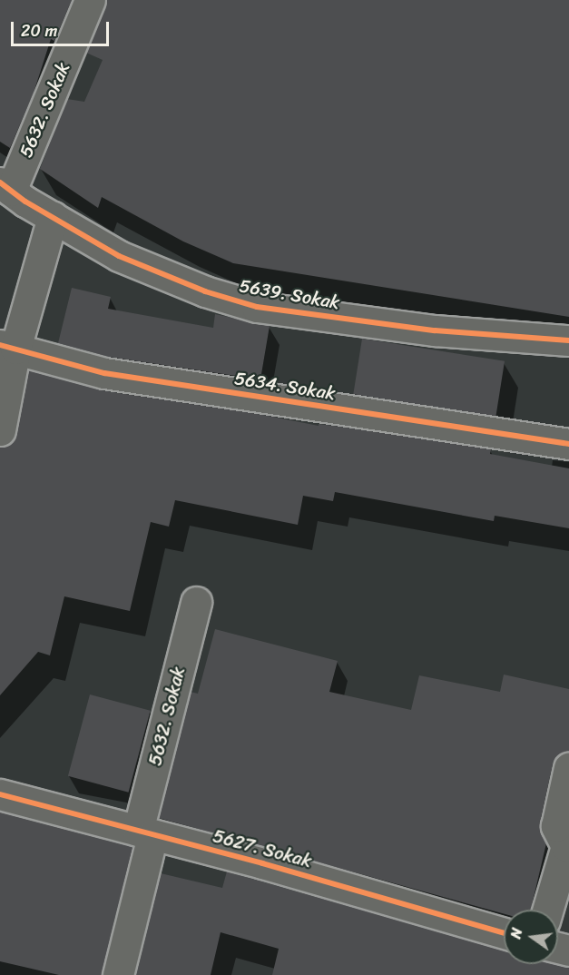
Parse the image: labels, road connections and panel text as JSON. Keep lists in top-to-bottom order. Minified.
{"streets":{"street":["5632. Sokak","5639. Sokak","5634. Sokak","5627. Sokak"]},"crossings":[["5632. Sokak","5639. Sokak"],["5632. Sokak","5627. Sokak"]],"scale_bar":"20 m","north":"left"}
